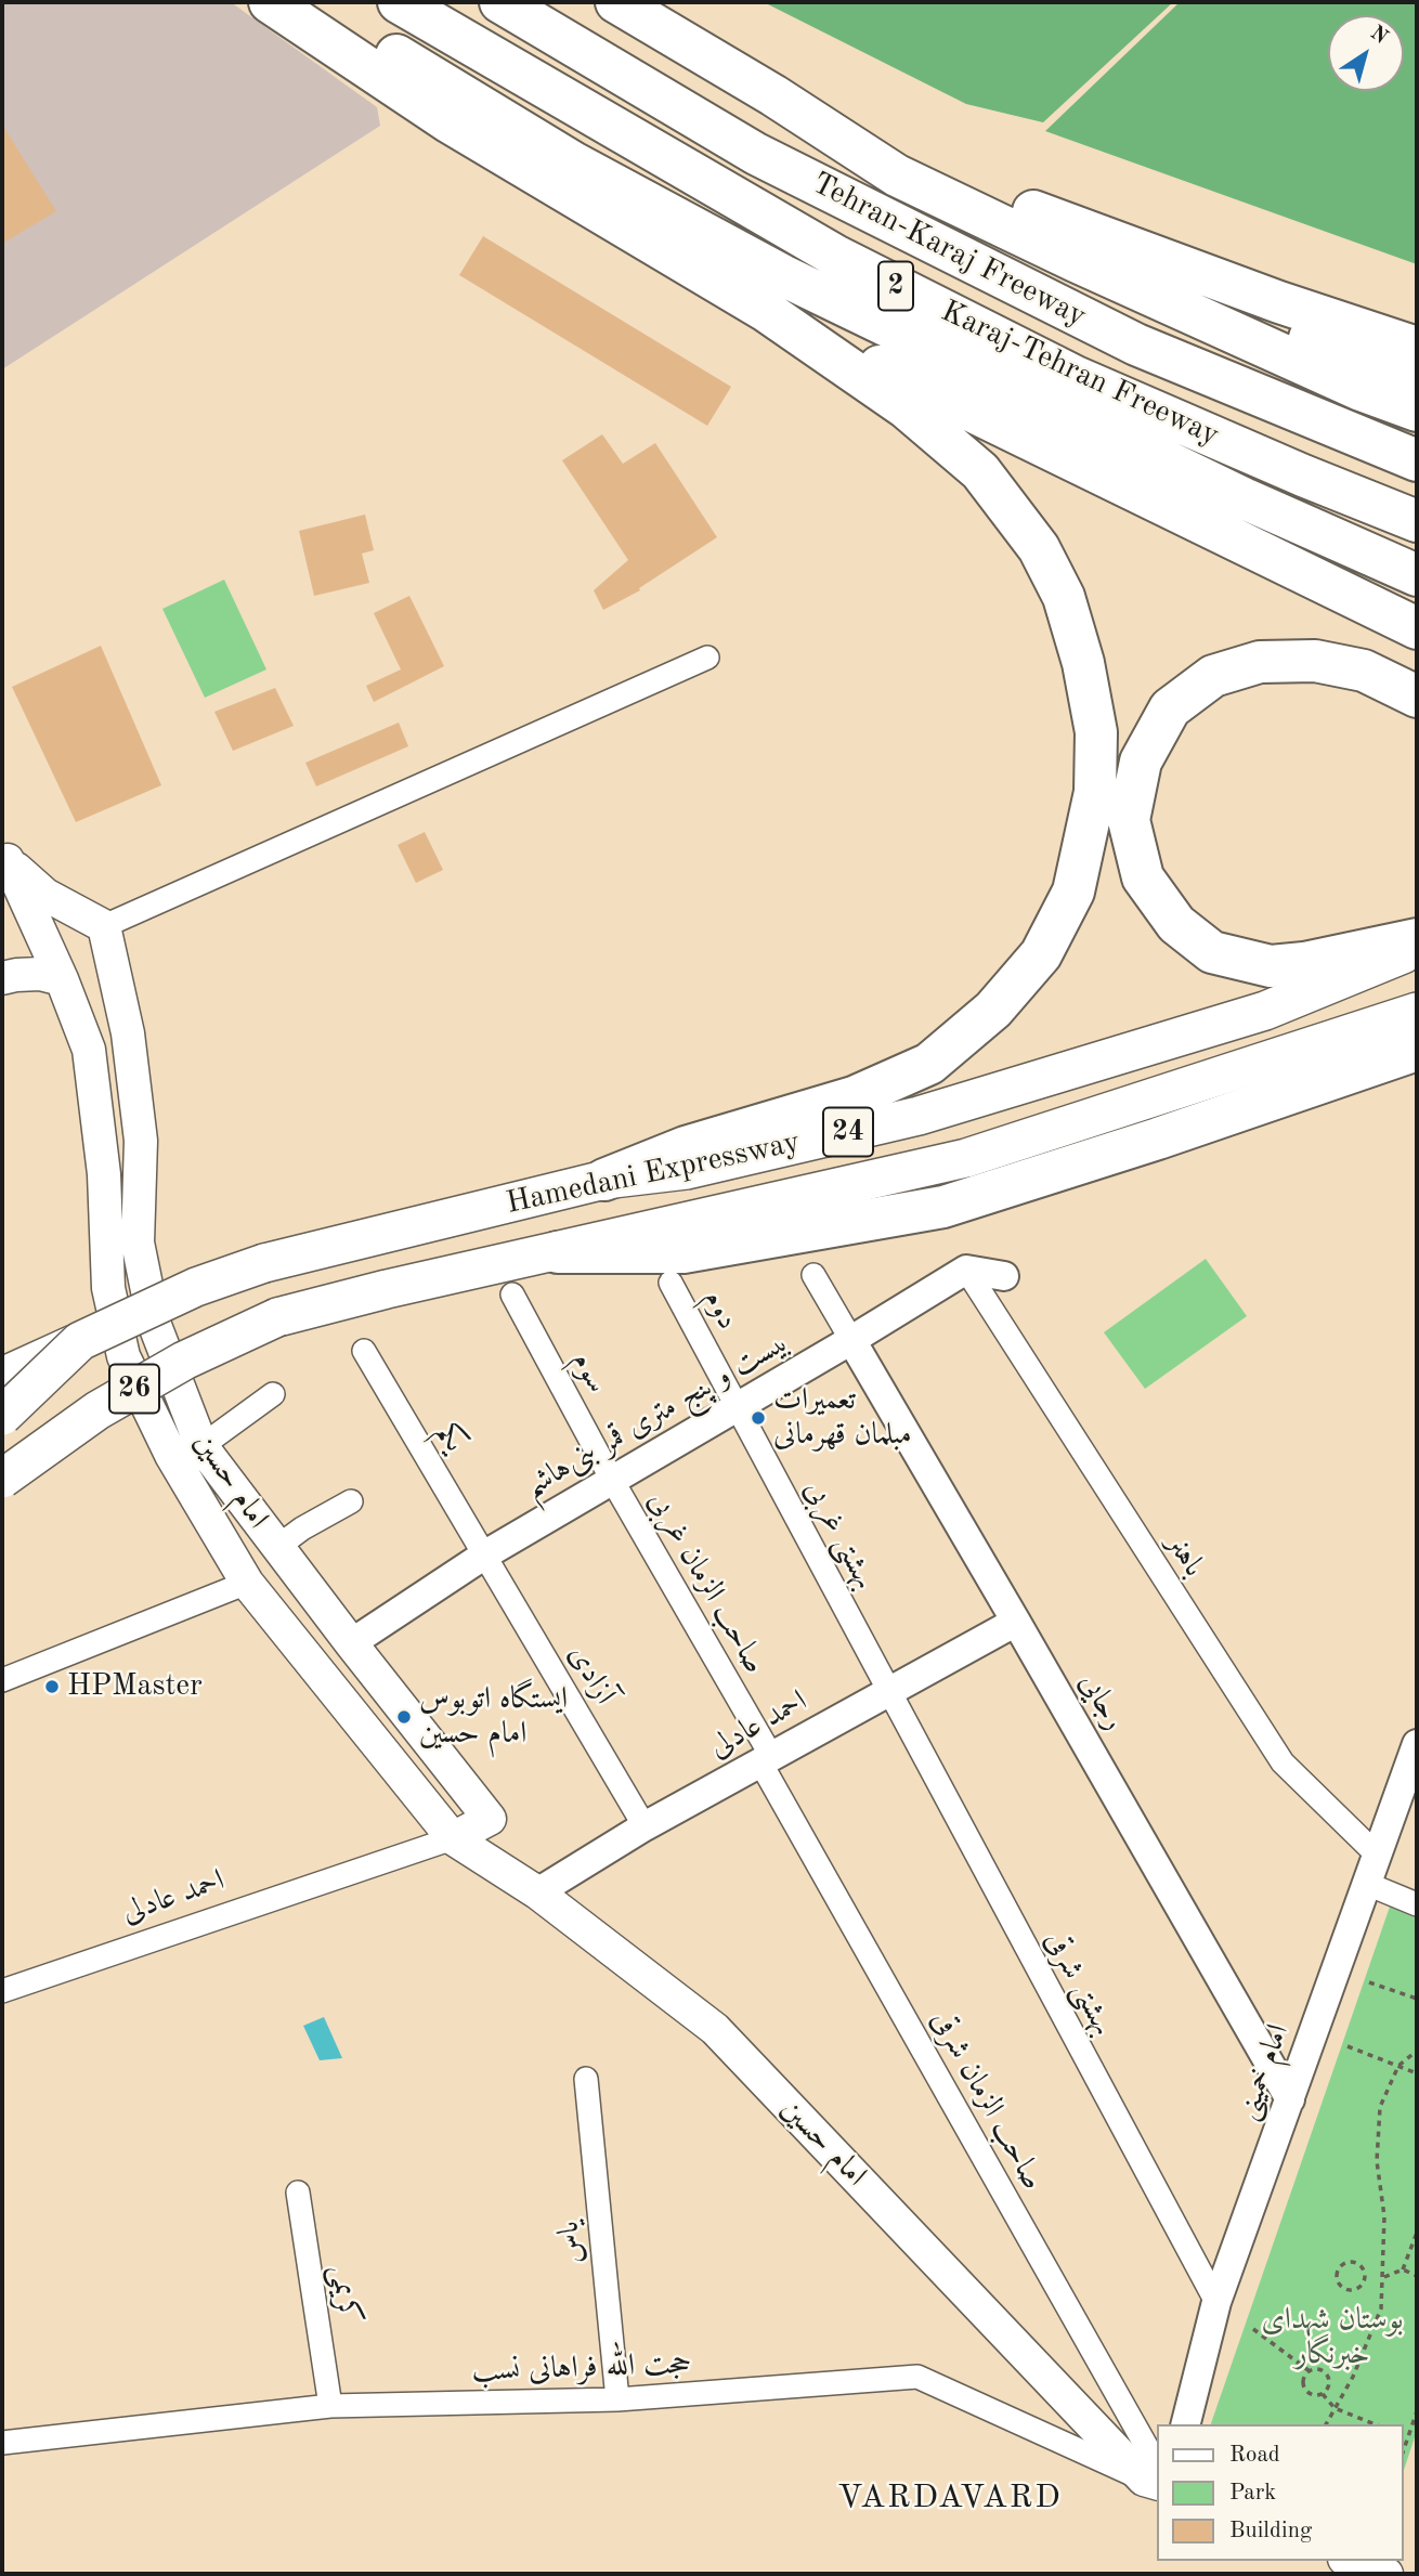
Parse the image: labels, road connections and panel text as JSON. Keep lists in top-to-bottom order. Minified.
{"streets":{"highway":["Tehran-Karaj Freeway","2","Karaj-Tehran Freeway","24","Hamedani Expressway","26"],"main road":["امام حسین"],"street":["دوم","سوم","بیست و پنج متری قمر بنی‌هاشم","یکم","بهشتی غربی","باهنر","صاحب الزمان غربی","آزادی","رجایی","احمد عادلی","بهشتی شرقی","امام خمینی","صاحب الزمان شرقی","یاس","کریمی","حجت الله فراهانی نسب"]},"crossings":[["دوم","بیست و پنج متری قمر بنی‌هاشم"],["دوم","بهشتی غربی"],["سوم","بیست و پنج متری قمر بنی‌هاشم"],["سوم","صاحب الزمان غربی"],["بیست و پنج متری قمر بنی‌هاشم","یکم"],["بیست و پنج متری قمر بنی‌هاشم","امام حسین"],["بیست و پنج متری قمر بنی‌هاشم","بهشتی غربی"],["بیست و پنج متری قمر بنی‌هاشم","باهنر"],["بیست و پنج متری قمر بنی‌هاشم","صاحب الزمان غربی"],["بیست و پنج متری قمر بنی‌هاشم","آزادی"],["بیست و پنج متری قمر بنی‌هاشم","رجایی"],["یکم","آزادی"],["امام حسین","احمد عادلی"],["امام حسین","صاحب الزمان شرقی"],["امام حسین","حجت الله فراهانی نسب"],["بهشتی غربی","احمد عادلی"],["بهشتی غربی","بهشتی شرقی"],["باهنر","امام خمینی"],["صاحب الزمان غربی","احمد عادلی"],["صاحب الزمان غربی","صاحب الزمان شرقی"],["آزادی","احمد عادلی"],["رجایی","احمد عادلی"],["رجایی","امام خمینی"],["احمد عادلی","بهشتی شرقی"],["احمد عادلی","صاحب الزمان شرقی"],["بهشتی شرقی","امام خمینی"],["صاحب الزمان شرقی","حجت الله فراهانی نسب"],["یاس","حجت الله فراهانی نسب"],["کریمی","حجت الله فراهانی نسب"]],"districts":["VARDAVARD"],"parks":["بوستان شهدای خبرنگار"],"places":["تعمیرات مبلمان قهرمانی","HPMaster","ایستگاه اتوبوس امام حسین"],"legend":["Road","Park","Building"],"north":"top right"}
